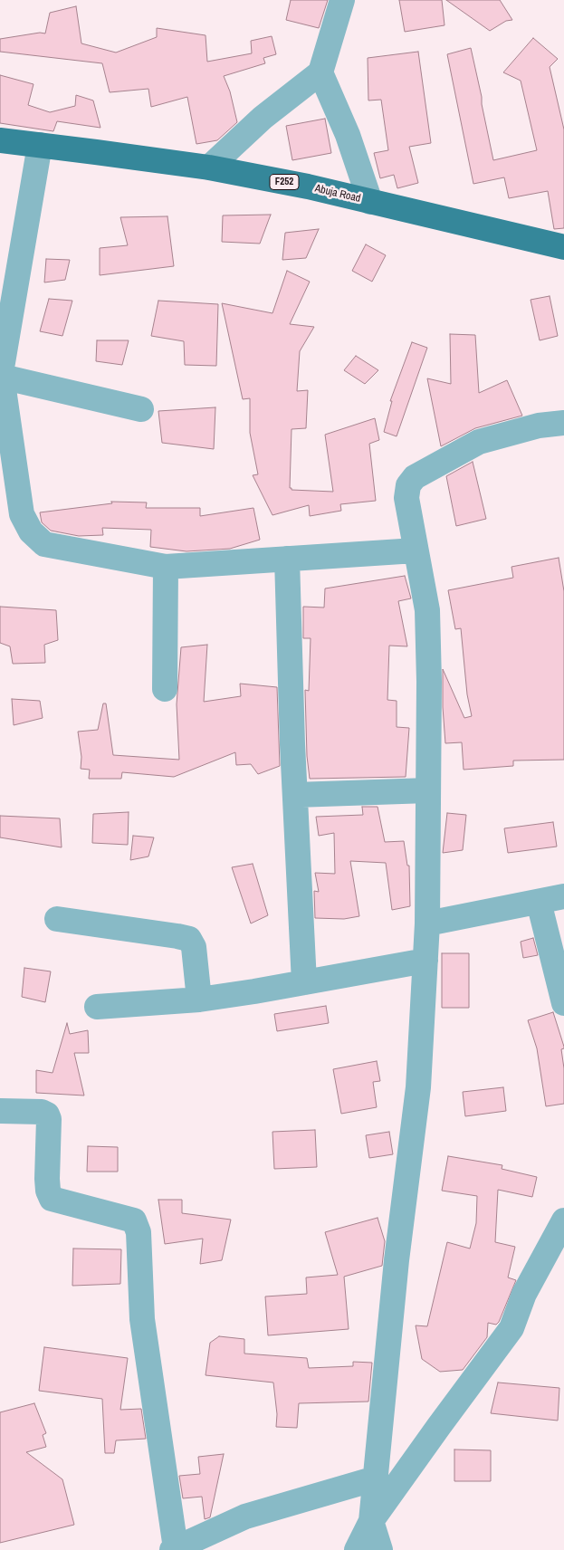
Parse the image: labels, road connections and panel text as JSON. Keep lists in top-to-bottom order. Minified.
{"streets":{"main road":["F252","Abuja Road"]}}
